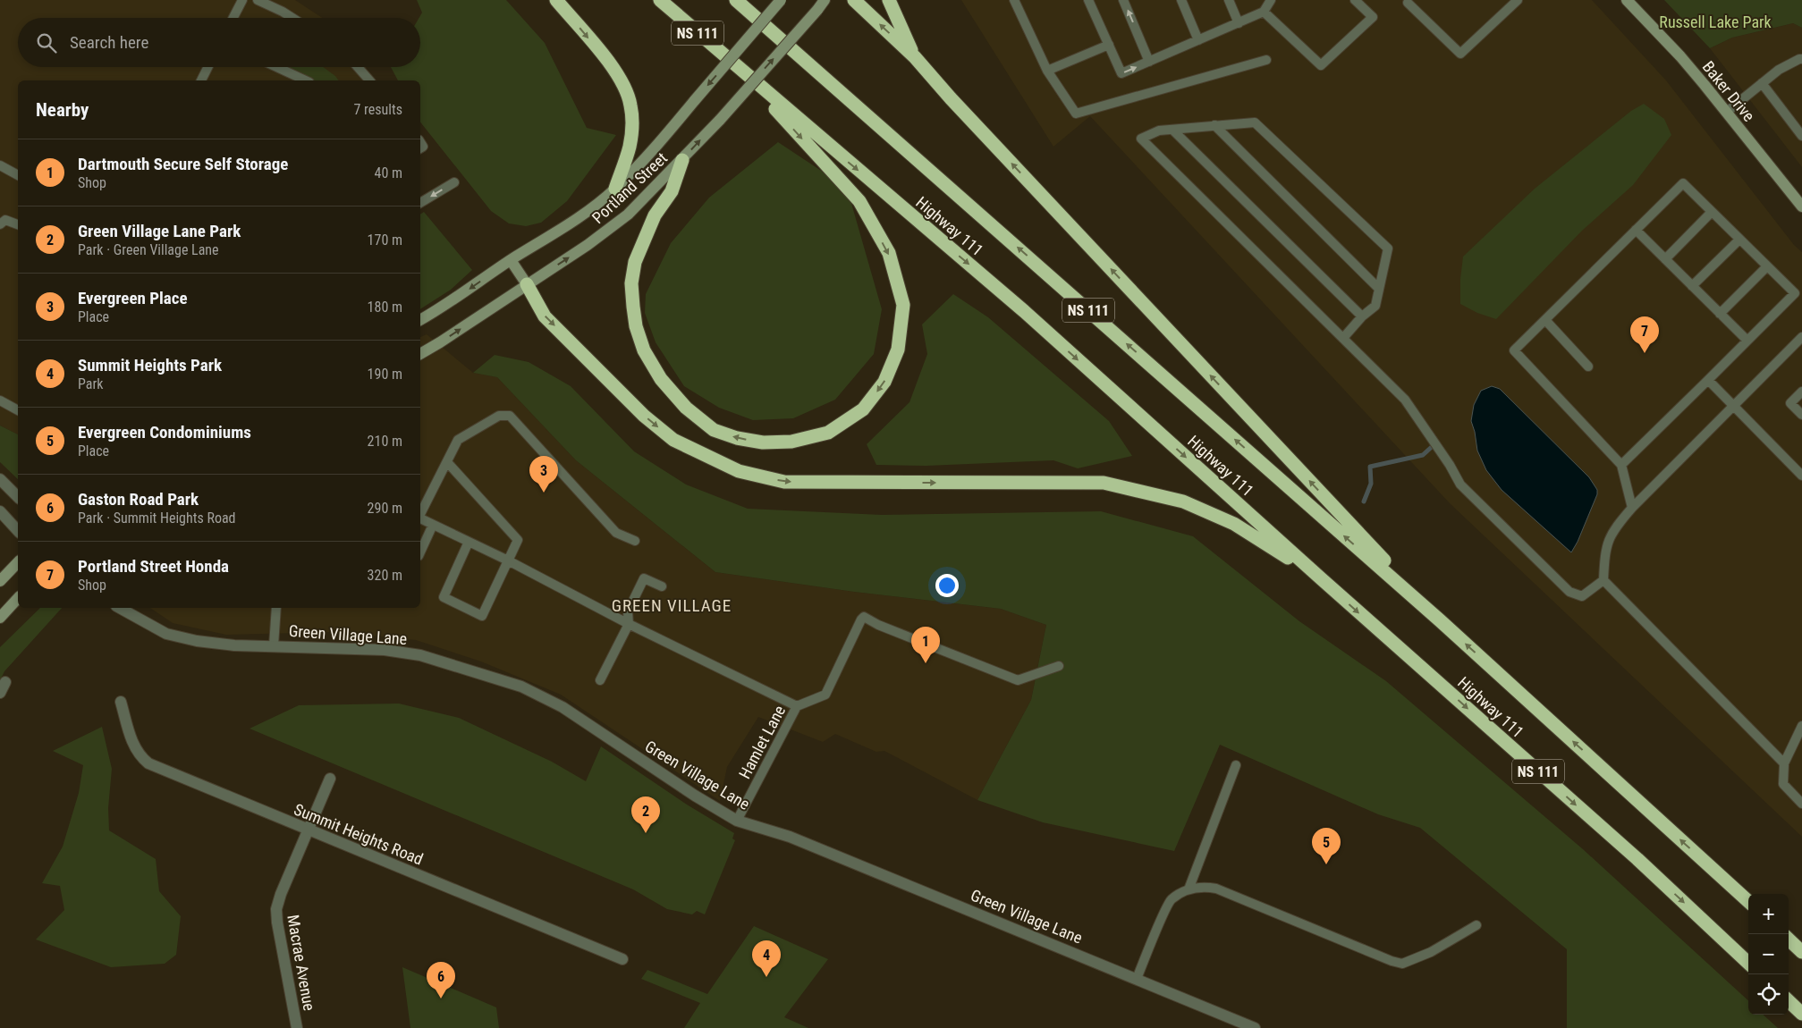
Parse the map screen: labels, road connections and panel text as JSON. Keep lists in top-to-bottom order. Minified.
{"streets":{"highway":["NS 111","Highway 111"],"main road":["Baker Drive","Portland Street"],"street":["Green Village Lane","Summit Heights Road","Macrae Avenue"],"lane":["Hamlet Lane"]},"crossings":[["Green Village Lane","Hamlet Lane"],["Summit Heights Road","Macrae Avenue"]],"districts":["GREEN VILLAGE"],"parks":["Russell Lake Park"],"page":{"search":"Search here","heading":["Nearby","7 results"],"list":[{"mark":"1","name":"Dartmouth Secure Self Storage","note":"Shop","value":"40 m"},{"mark":"2","name":"Green Village Lane Park","note":"Park · Green Village Lane","value":"170 m"},{"mark":"3","name":"Evergreen Place","note":"Place","value":"180 m"},{"mark":"4","name":"Summit Heights Park","note":"Park","value":"190 m"},{"mark":"5","name":"Evergreen Condominiums","note":"Place","value":"210 m"},{"mark":"6","name":"Gaston Road Park","note":"Park · Summit Heights Road","value":"290 m"},{"mark":"7","name":"Portland Street Honda","note":"Shop","value":"320 m"}],"pins":["7","3","1","2","5","4","6"],"map_buttons":["+","−"]}}
